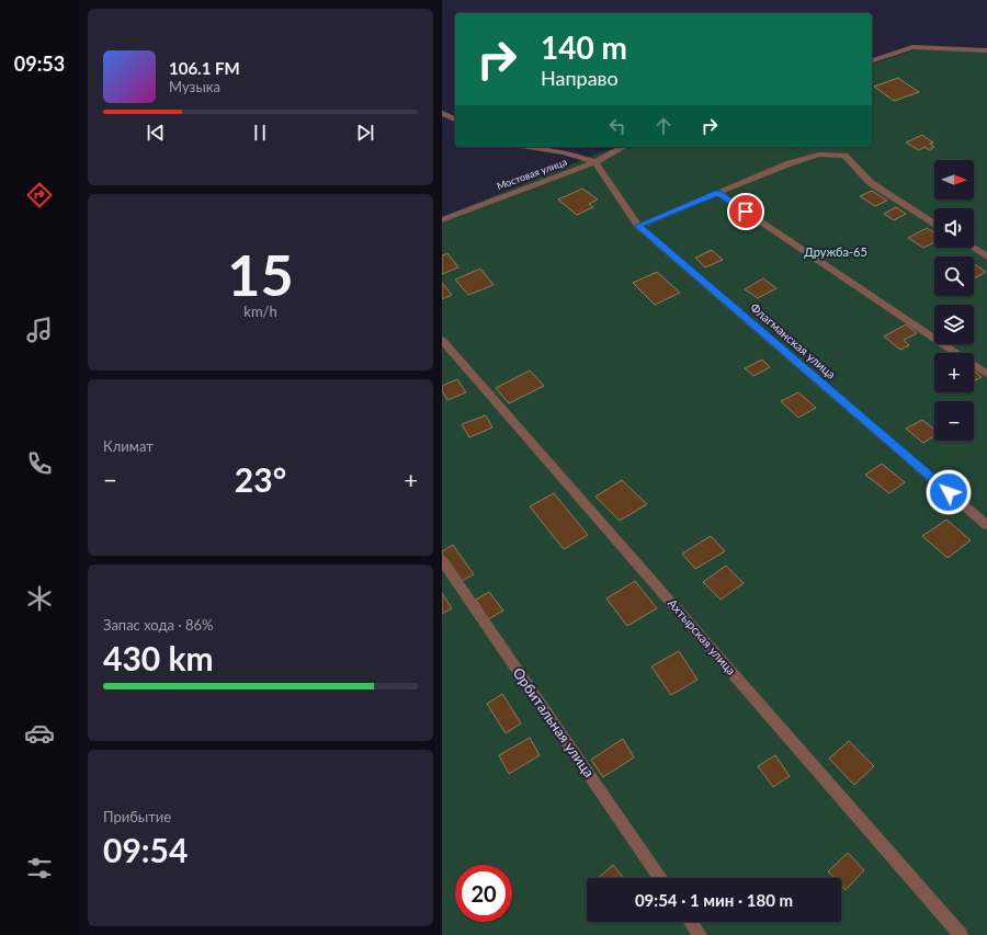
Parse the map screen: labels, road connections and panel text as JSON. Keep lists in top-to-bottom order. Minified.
{"streets":{"lane":["Мостовая улица","Флагманская улица","Ахтырская улица","Орбитальная улица"]},"crossings":[["Мостовая улица","Флагманская улица"]],"parks":["Дружба-65"],"north":"right","page":{"tabs":"09:53","turn":["140 m","Направо"],"song":["106.1 FM","Музыка"],"map_buttons":["+","−"],"tile":[["15","km/h"],"Климат",["Запас хода · 86%","430 km"],["Прибытие","09:54"]],"heat":["−","23°","+"],"limit":"20","trip":"09:54 · 1 мин · 180 m"}}
